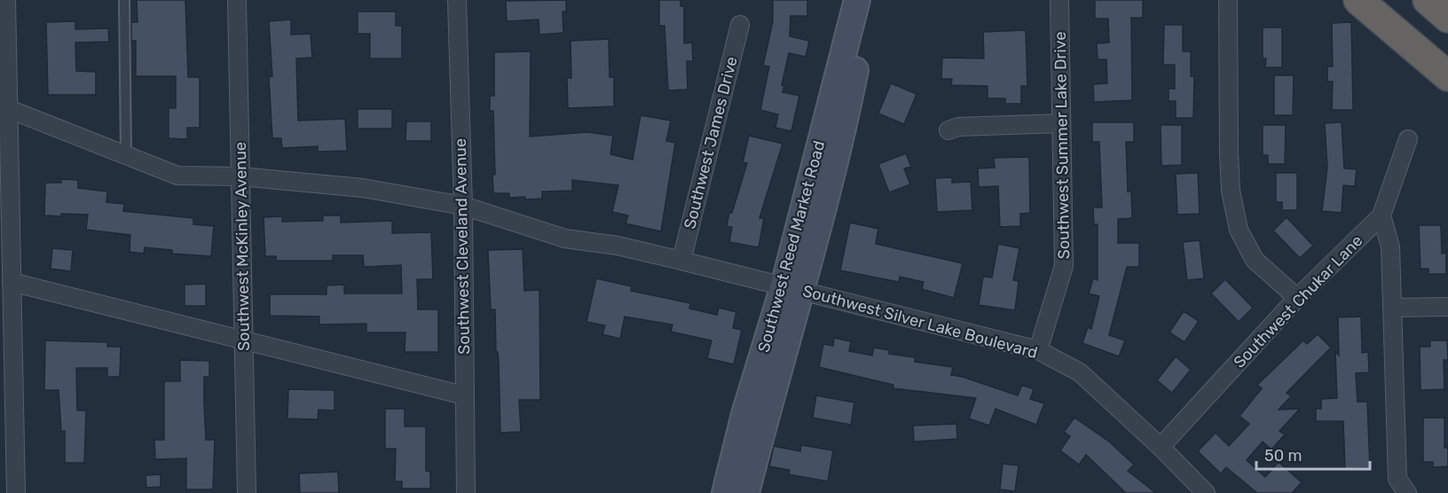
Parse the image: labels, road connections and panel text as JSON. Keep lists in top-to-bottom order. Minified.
{"streets":{"main road":["Southwest Reed Market Road"],"street":["Southwest James Drive","Southwest Summer Lake Drive","Southwest McKinley Avenue","Southwest Cleveland Avenue","Southwest Chukar Lane","Southwest Silver Lake Boulevard"]},"crossings":[["Southwest James Drive","Southwest Silver Lake Boulevard"],["Southwest Summer Lake Drive","Southwest Silver Lake Boulevard"],["Southwest McKinley Avenue","Southwest Silver Lake Boulevard"],["Southwest Cleveland Avenue","Southwest Silver Lake Boulevard"],["Southwest Reed Market Road","Southwest Silver Lake Boulevard"],["Southwest Chukar Lane","Southwest Silver Lake Boulevard"]],"scale_bar":"50 m"}
